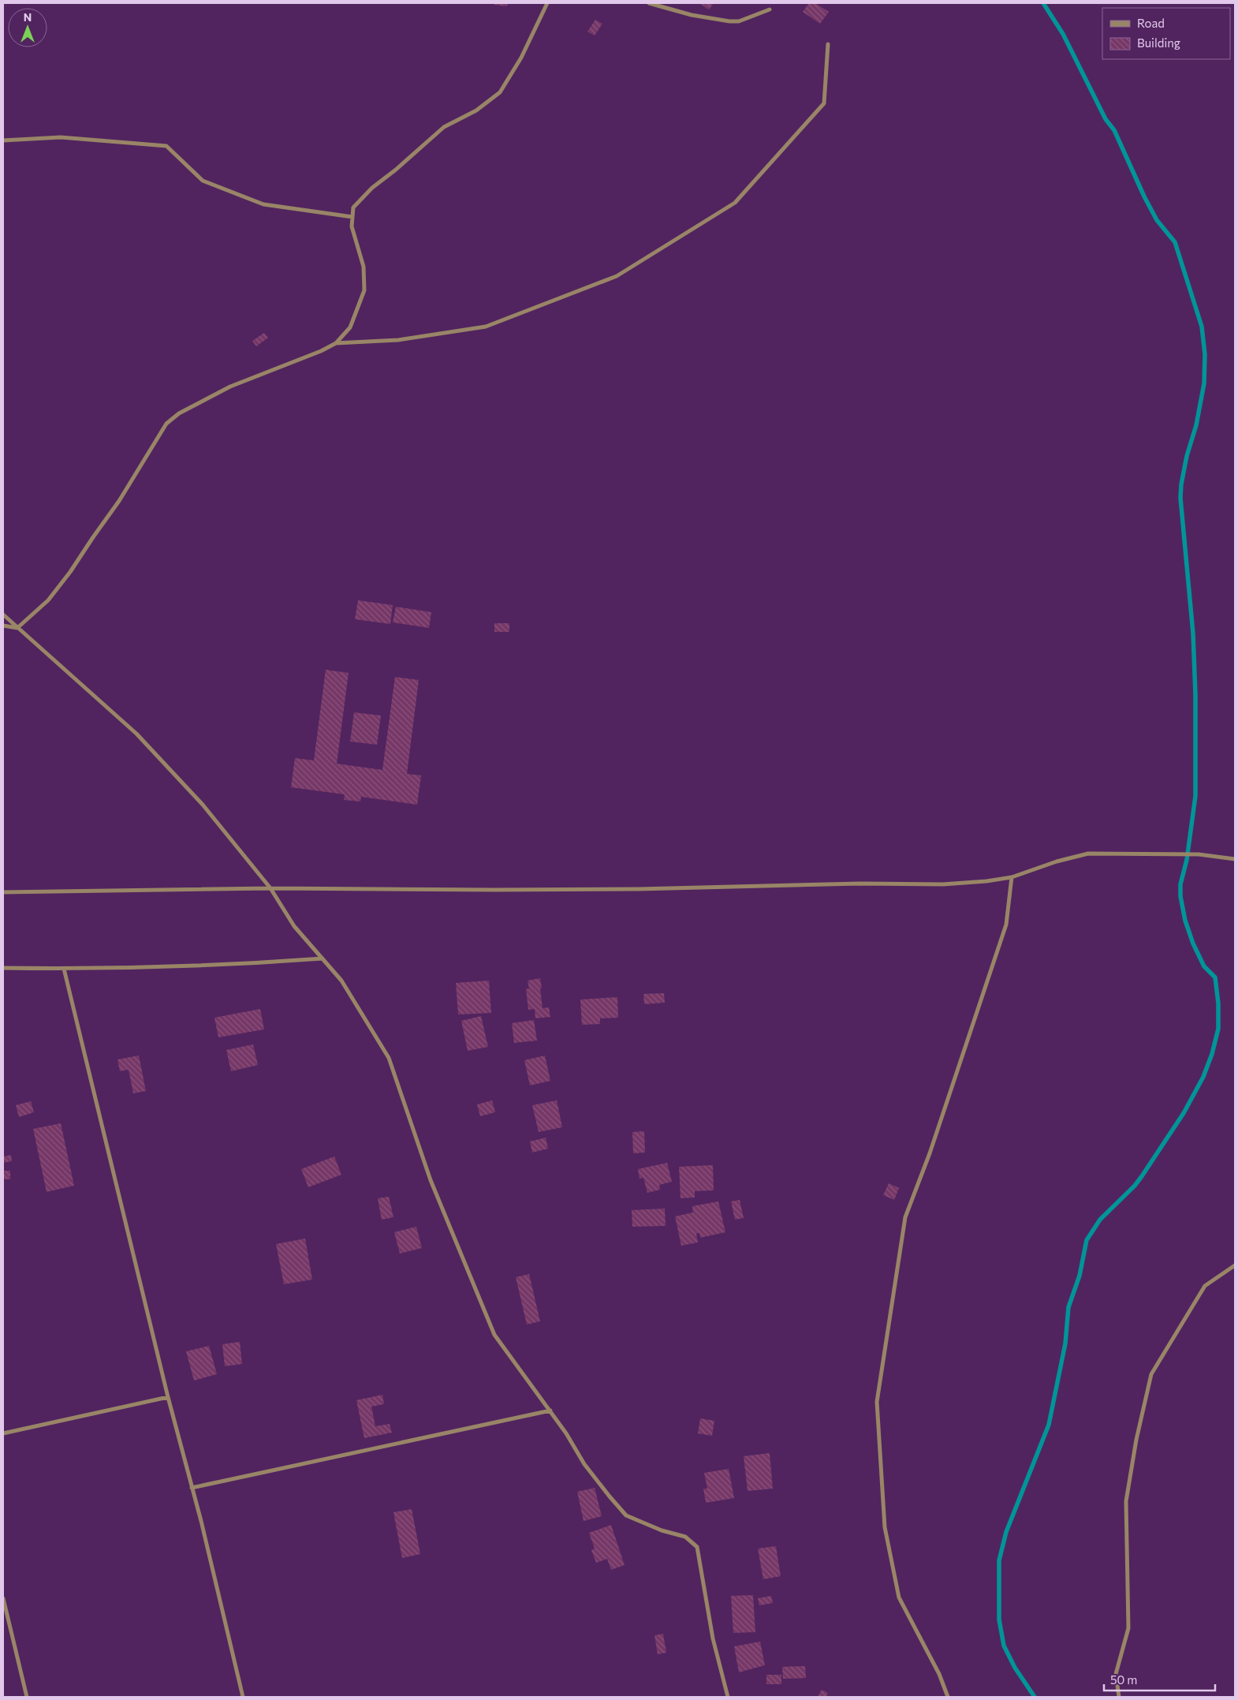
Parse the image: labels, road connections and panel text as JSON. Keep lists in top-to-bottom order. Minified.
{"legend":["Road","Building"],"scale_bar":"50 m","north":"top"}
